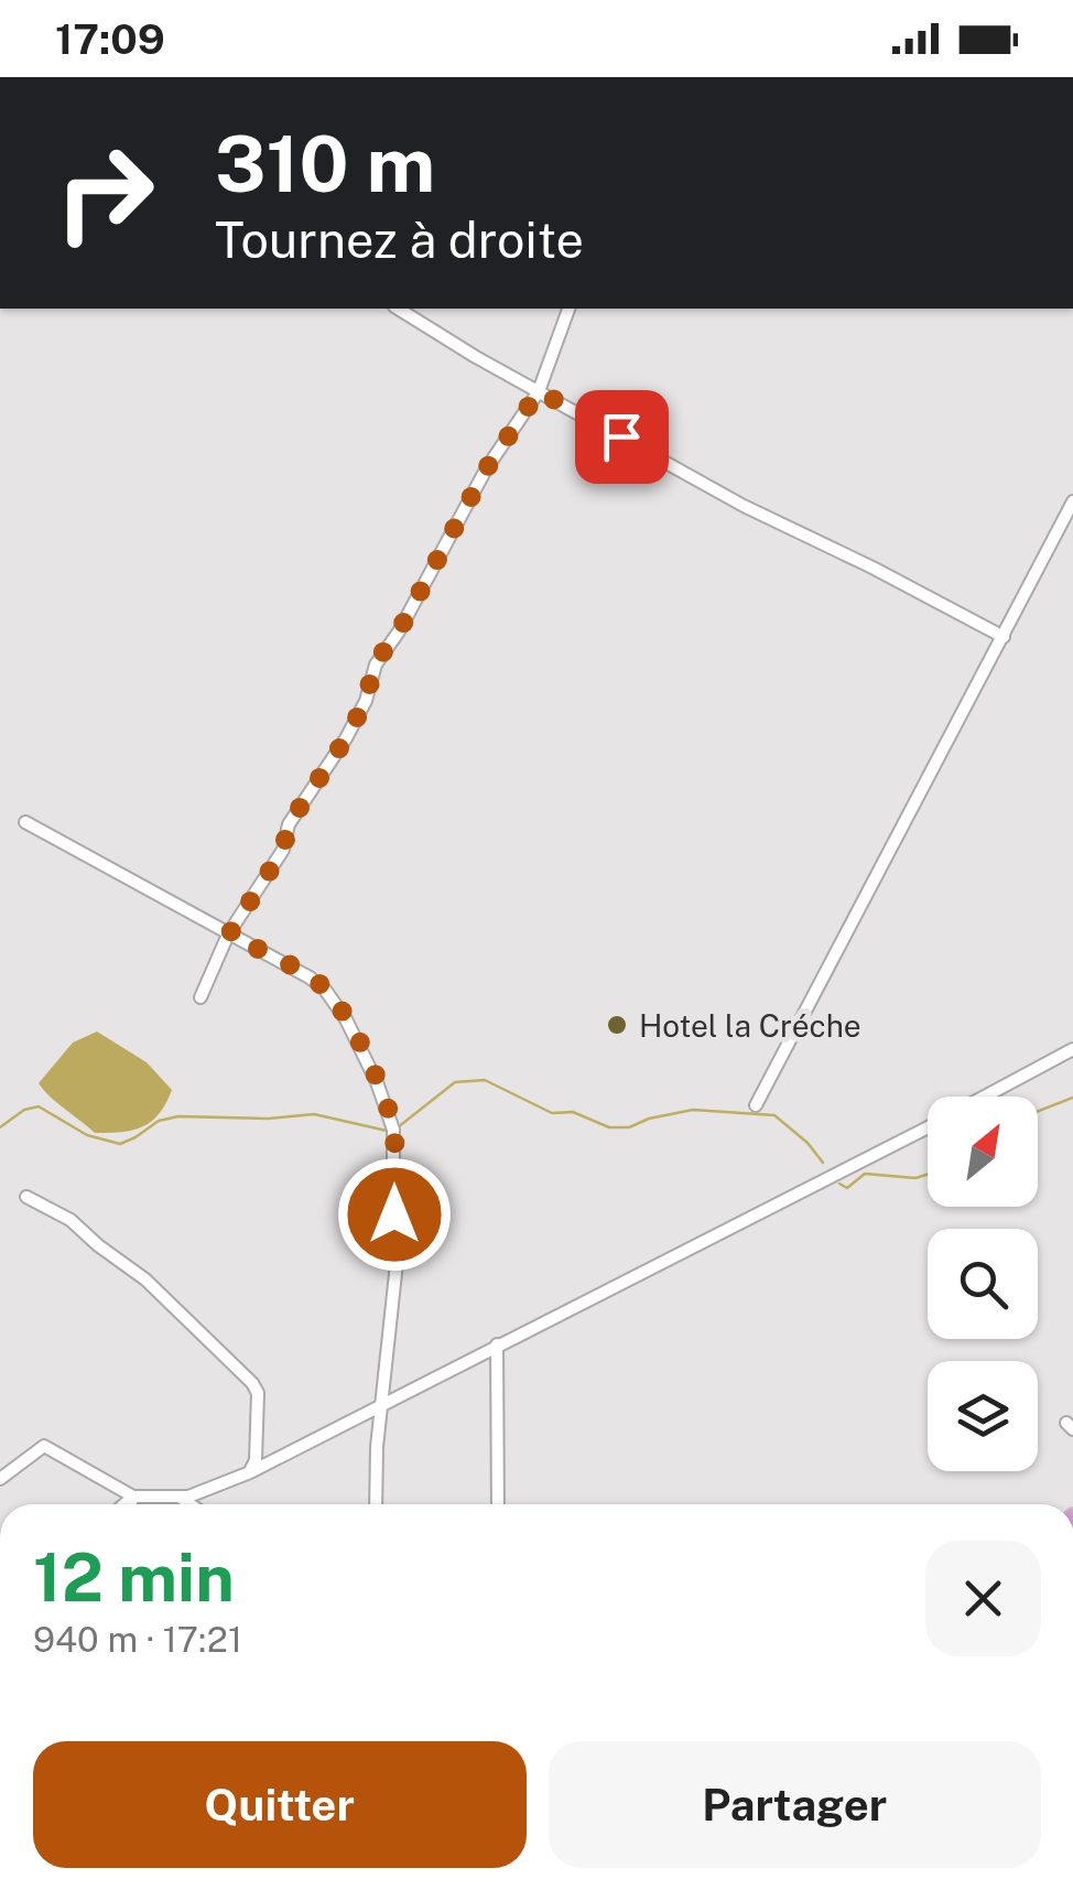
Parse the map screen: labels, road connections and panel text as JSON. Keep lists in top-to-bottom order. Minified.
{"places":["Hotel la Créche"],"north":"top right","page":{"status":"17:09","turn":["310 m","Tournez à droite"],"heading":["12 min","940 m · 17:21"],"buttons":["Quitter","Partager"]}}
